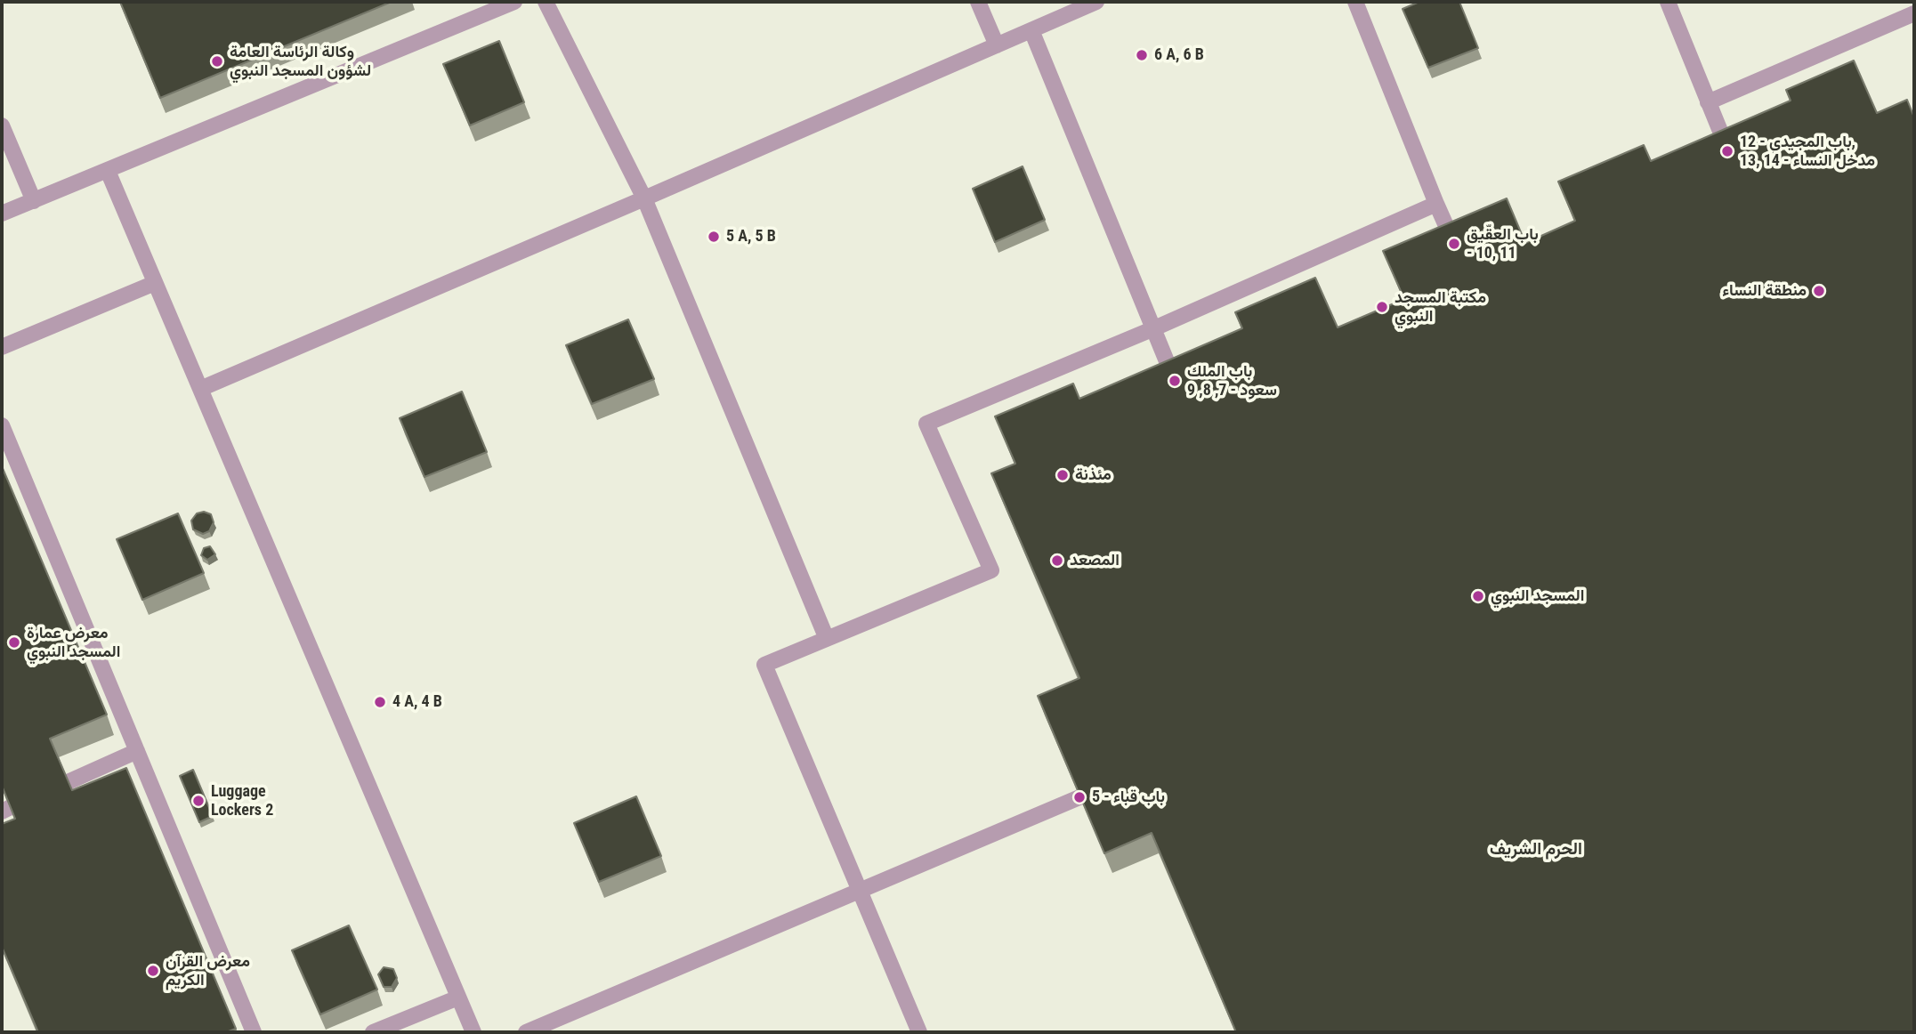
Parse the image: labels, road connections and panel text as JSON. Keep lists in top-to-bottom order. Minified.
{"districts":["الحرم الشريف"],"places":["6 A, 6 B","وكالة الرئاسة العامة لشؤون المسجد النبوي","باب المجيدي - 12, 13, 14 - مدخل النساء","5 A, 5 B","باب العقّيق - 10, 11","منطقة النساء","مكتبة المسجد النبوي","باب الملك سعود - 7, 8, 9","مئذنة","المصعد","المسجد النبوي","معرض عمارة المسجد النبوي","4 A, 4 B","باب قباء - 5","Luggage Lockers 2","معرض القرآن الكريم"]}
